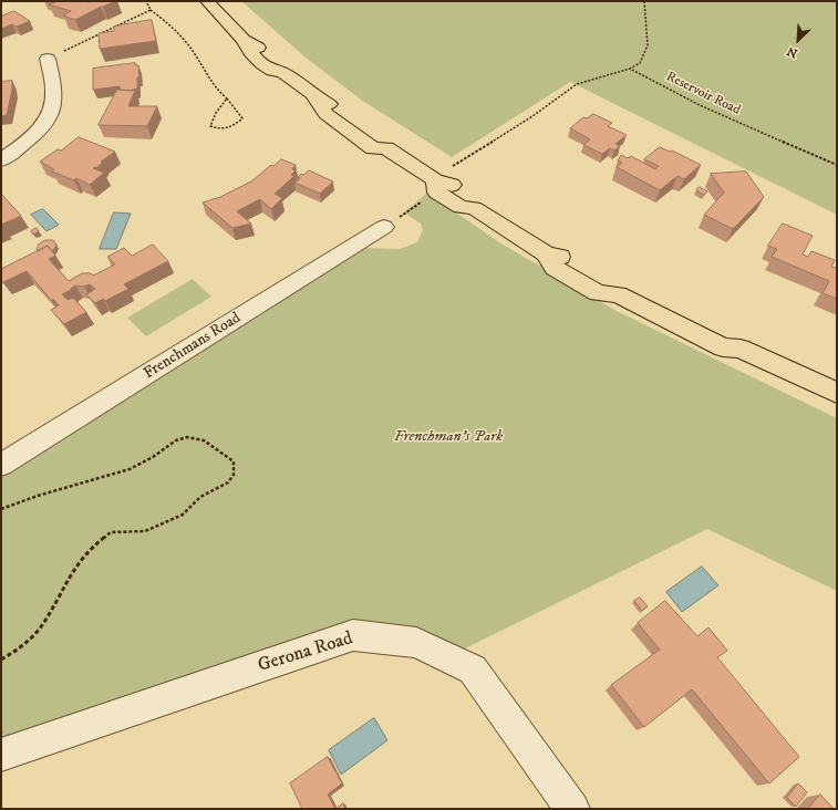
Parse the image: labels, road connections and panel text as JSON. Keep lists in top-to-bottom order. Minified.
{"streets":{"street":["Frenchmans Road","Gerona Road"],"path":["Reservoir Road"]},"parks":["Frenchman's Park"],"north":"bottom left"}
